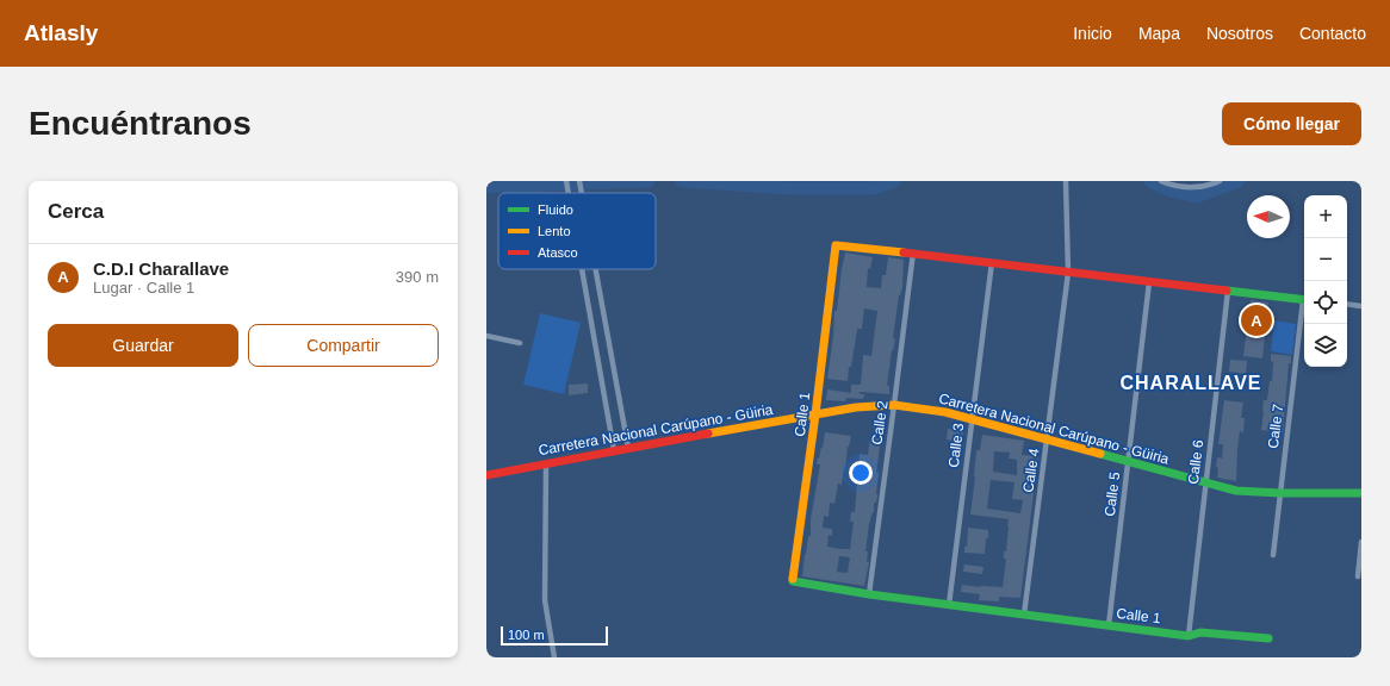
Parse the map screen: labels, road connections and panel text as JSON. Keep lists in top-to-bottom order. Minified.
{"streets":{"main road":["Calle 1","Carretera Nacional Carúpano - Güiria"],"street":["Calle 2","Calle 7","Calle 3","Calle 6","Calle 4","Calle 5"]},"crossings":[["Calle 1","Calle 2"],["Calle 1","Carretera Nacional Carúpano - Güiria"],["Calle 1","Calle 3"],["Calle 1","Calle 6"],["Calle 1","Calle 4"],["Calle 1","Calle 5"],["Calle 2","Carretera Nacional Carúpano - Güiria"],["Calle 7","Carretera Nacional Carúpano - Güiria"],["Carretera Nacional Carúpano - Güiria","Calle 3"],["Carretera Nacional Carúpano - Güiria","Calle 6"],["Carretera Nacional Carúpano - Güiria","Calle 4"],["Carretera Nacional Carúpano - Güiria","Calle 5"]],"districts":["CHARALLAVE"],"legend":["Fluido","Lento","Atasco"],"scale_bar":"100 m","north":"left","page":{"header":"Atlasly","nav":["Inicio","Mapa","Nosotros","Contacto"],"buttons":["Cómo llegar",["Guardar","Compartir"]],"title":"Encuéntranos","heading":"Cerca","map_buttons":["+","−"],"list":[{"mark":"A","name":"C.D.I Charallave","note":"Lugar · Calle 1","value":"390 m"}],"pins":"A","scale":"100 m"}}
